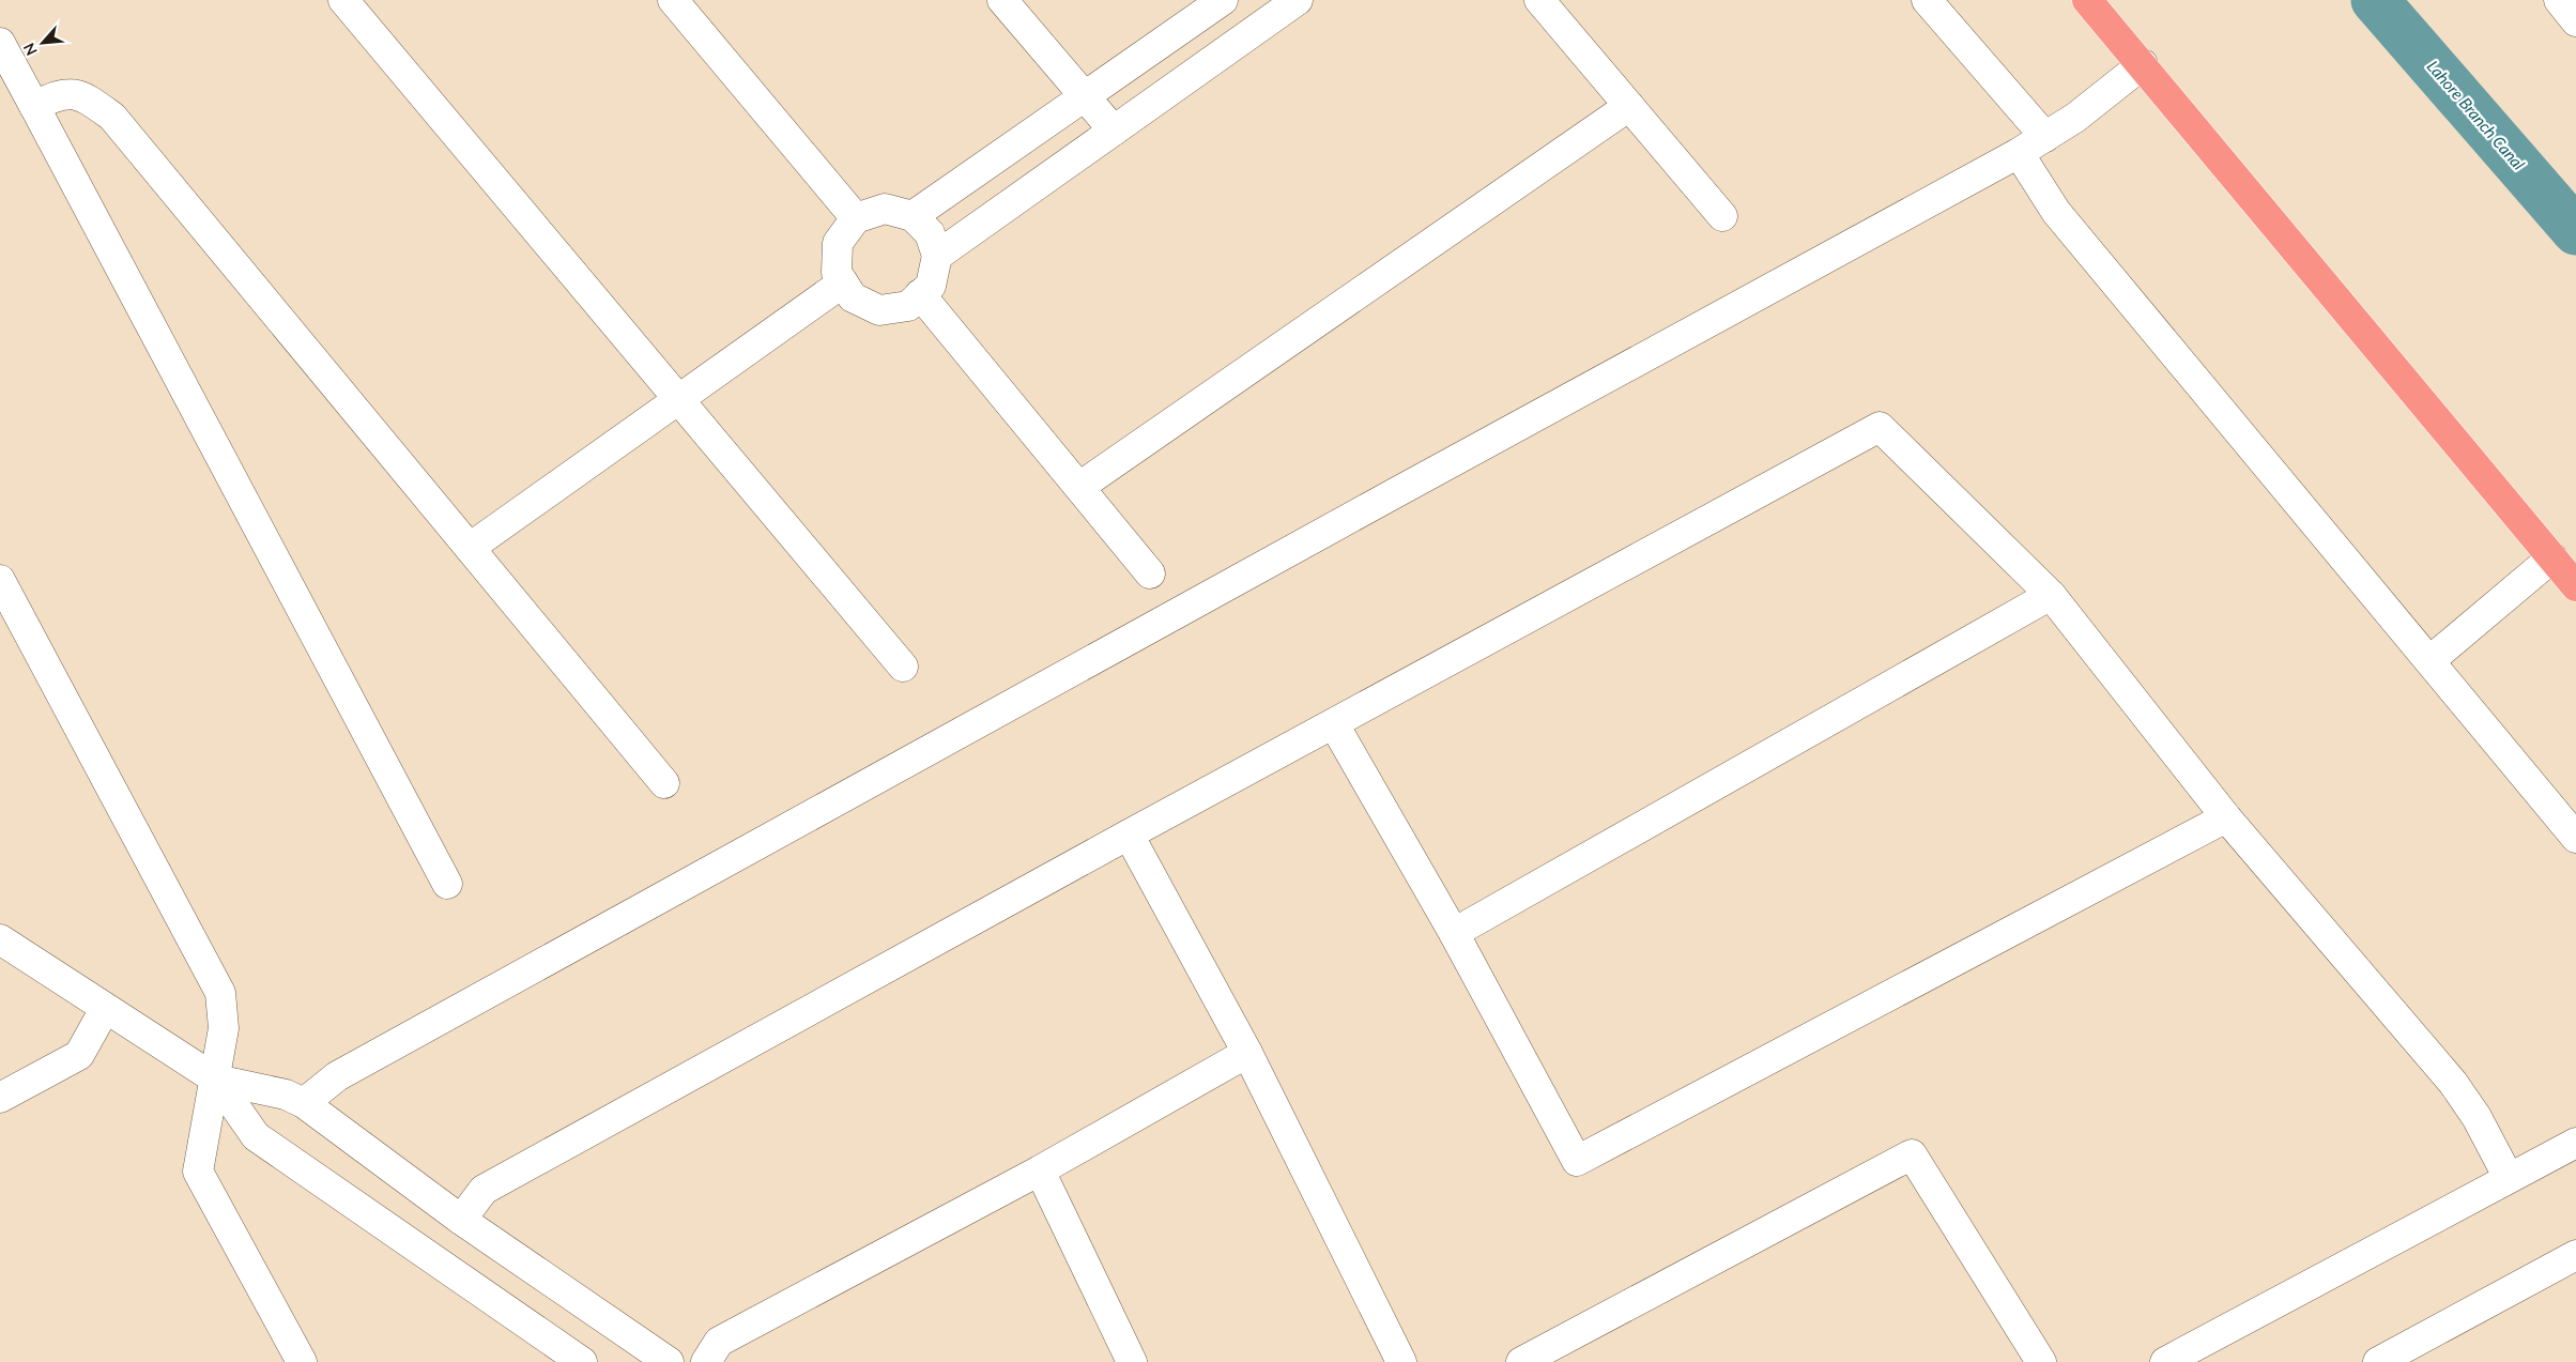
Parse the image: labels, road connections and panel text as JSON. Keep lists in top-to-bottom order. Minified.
{"water":["Lahore Branch Canal"],"north":"bottom left"}
